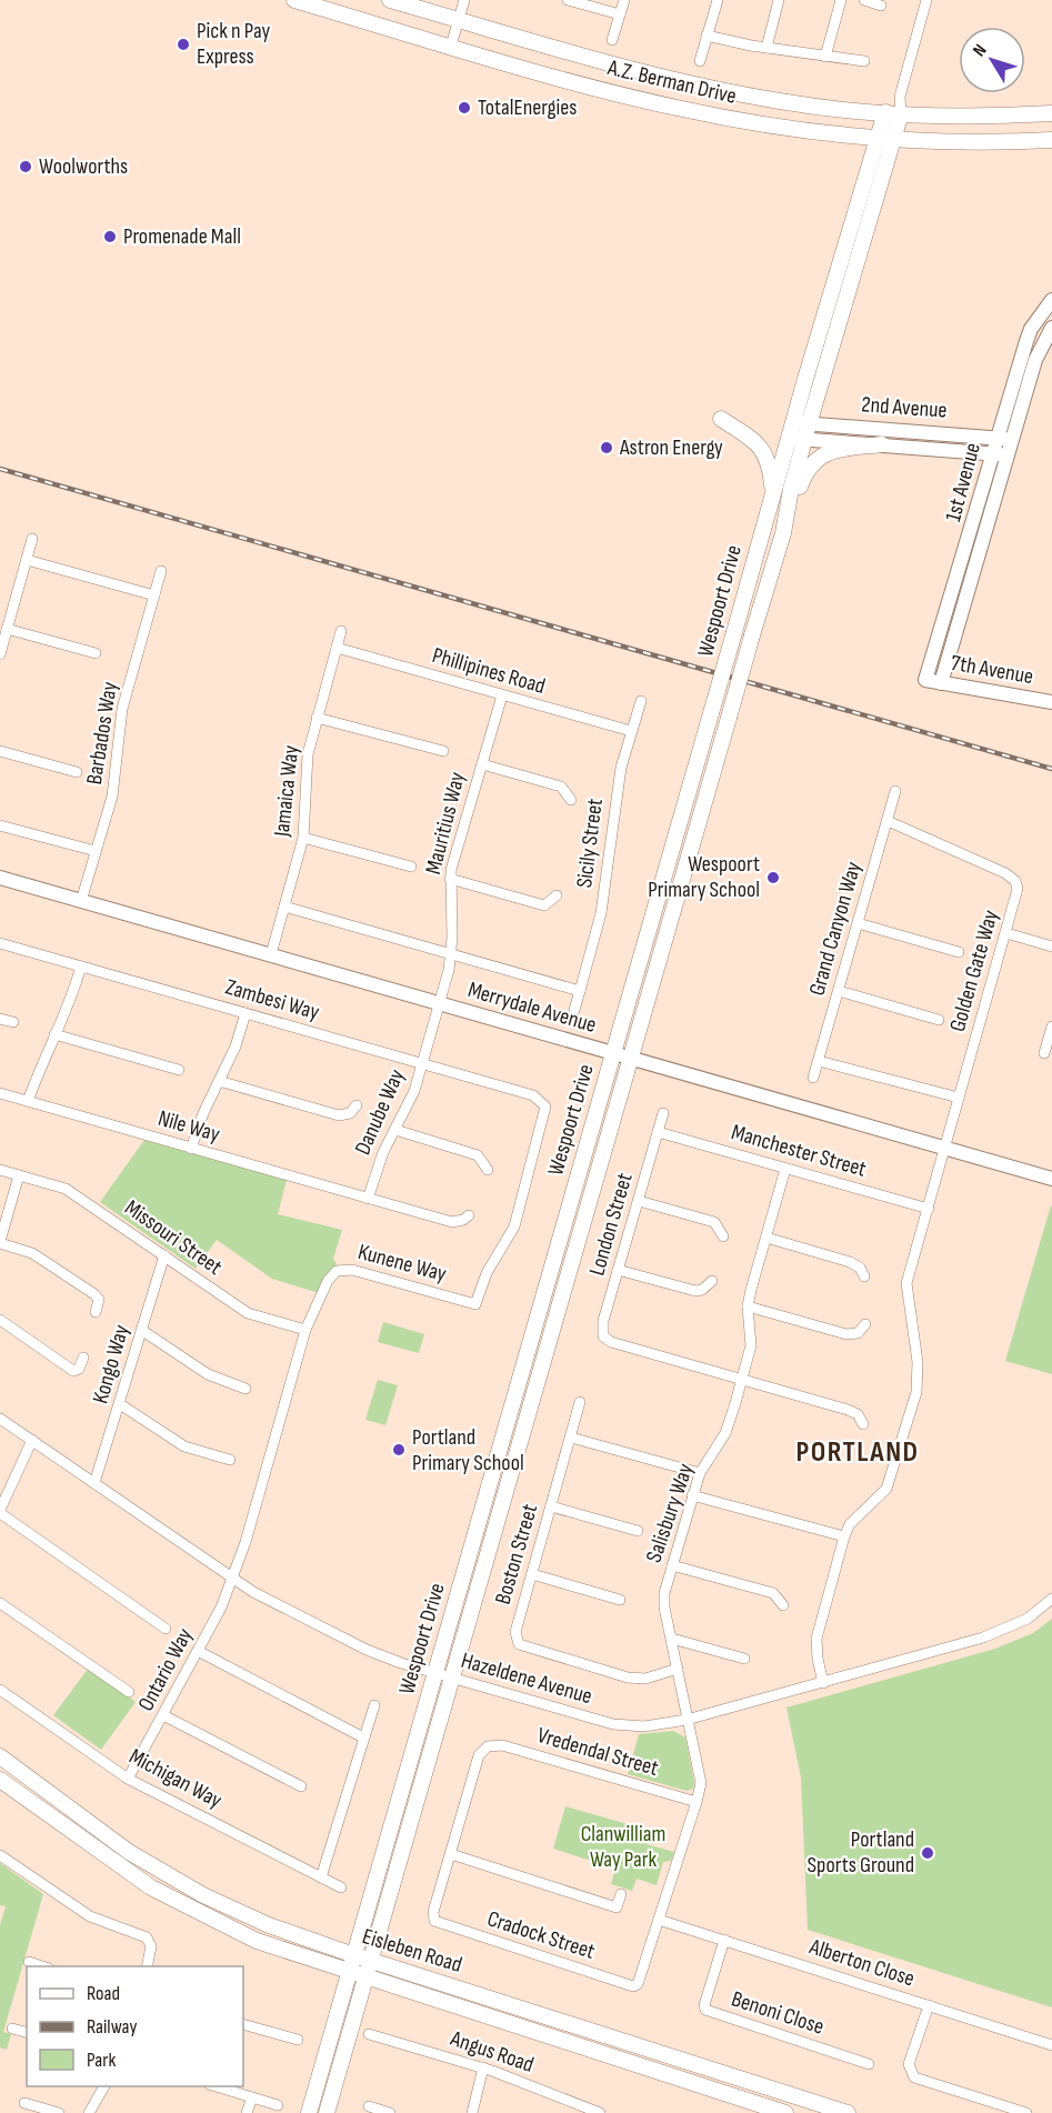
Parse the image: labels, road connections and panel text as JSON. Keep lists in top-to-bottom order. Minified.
{"streets":{"main road":["A.Z. Berman Drive","Wespoort Drive","Eisleben Road"],"street":["2nd Avenue","1st Avenue","7th Avenue","Phillipines Road","Barbados Way","Jamaica Way","Mauritius Way","Sicily Street","Grand Canyon Way","Golden Gate Way","Zambesi Way","Merrydale Avenue","Danube Way","Nile Way","Manchester Street","London Street","Missouri Street","Kunene Way","Kongo Way","Salisbury Way","Boston Street","Ontario Way","Hazeldene Avenue","Vredendal Street","Michigan Way","Cradock Street","Alberton Close","Benoni Close","Angus Road"]},"crossings":[["A.Z. Berman Drive","Wespoort Drive"],["2nd Avenue","1st Avenue"],["2nd Avenue","Wespoort Drive"],["1st Avenue","7th Avenue"],["Wespoort Drive","Merrydale Avenue"],["Wespoort Drive","Hazeldene Avenue"],["Wespoort Drive","Eisleben Road"],["Phillipines Road","Jamaica Way"],["Phillipines Road","Mauritius Way"],["Phillipines Road","Sicily Street"],["Barbados Way","Merrydale Avenue"],["Jamaica Way","Merrydale Avenue"],["Mauritius Way","Merrydale Avenue"],["Mauritius Way","Danube Way"],["Grand Canyon Way","Golden Gate Way"],["Golden Gate Way","Merrydale Avenue"],["Golden Gate Way","Manchester Street"],["Zambesi Way","Danube Way"],["Zambesi Way","Kunene Way"],["Merrydale Avenue","Danube Way"],["Danube Way","Nile Way"],["Manchester Street","London Street"],["Manchester Street","Salisbury Way"],["London Street","Salisbury Way"],["Missouri Street","Kunene Way"],["Missouri Street","Kongo Way"],["Kunene Way","Ontario Way"],["Kunene Way","Hazeldene Avenue"],["Kongo Way","Hazeldene Avenue"],["Salisbury Way","Boston Street"],["Salisbury Way","Hazeldene Avenue"],["Salisbury Way","Vredendal Street"],["Salisbury Way","Cradock Street"],["Salisbury Way","Alberton Close"],["Ontario Way","Hazeldene Avenue"],["Ontario Way","Michigan Way"],["Vredendal Street","Cradock Street"],["Alberton Close","Benoni Close"]],"districts":["PORTLAND"],"parks":["Clanwilliam Way Park"],"places":["Pick n Pay Express","TotalEnergies","Woolworths","Promenade Mall","Astron Energy","Wespoort Primary School","Portland Primary School","Portland Sports Ground"],"legend":["Road","Railway","Park"],"north":"top left"}
